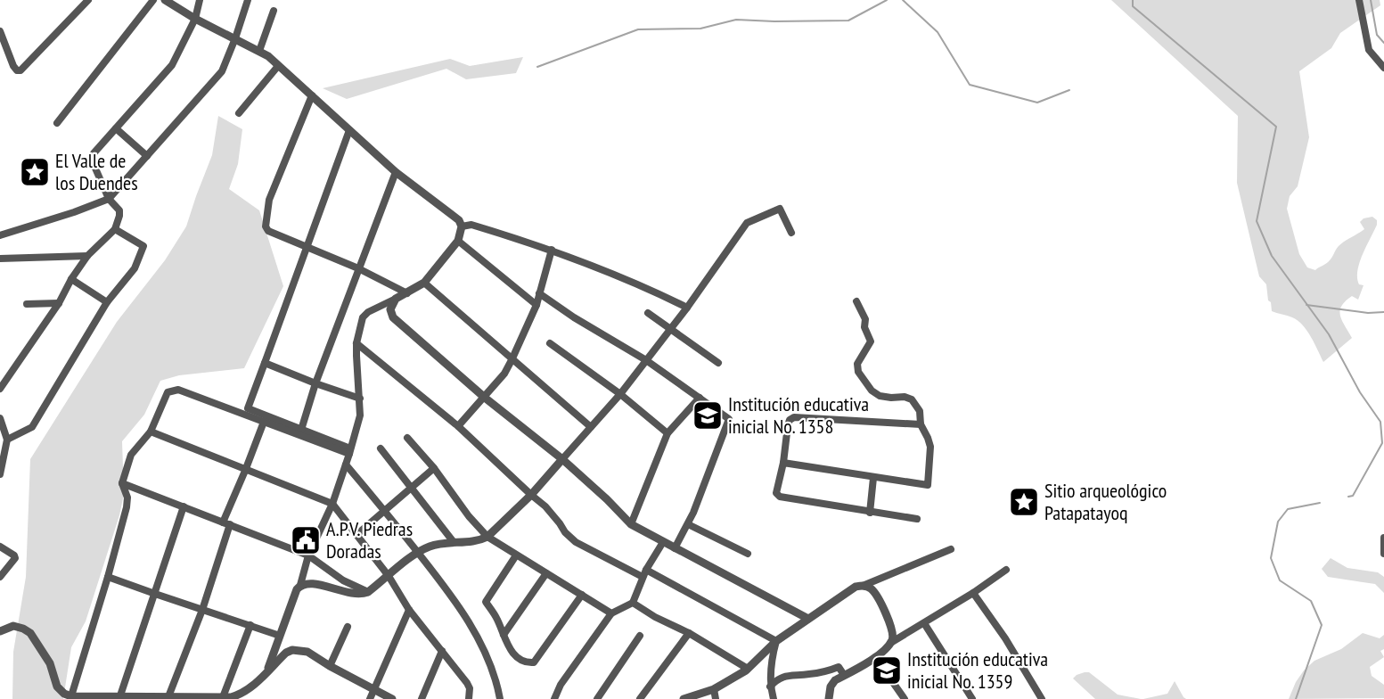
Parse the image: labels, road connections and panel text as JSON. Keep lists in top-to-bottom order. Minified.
{"places":{"place":["El Valle de los Duendes","Sitio arqueológico Patapatayoq"],"school or university":["Institución educativa inicial No. 1358","Institución educativa inicial No. 1359"],"public building":["A.P.V. Piedras Doradas"]}}
